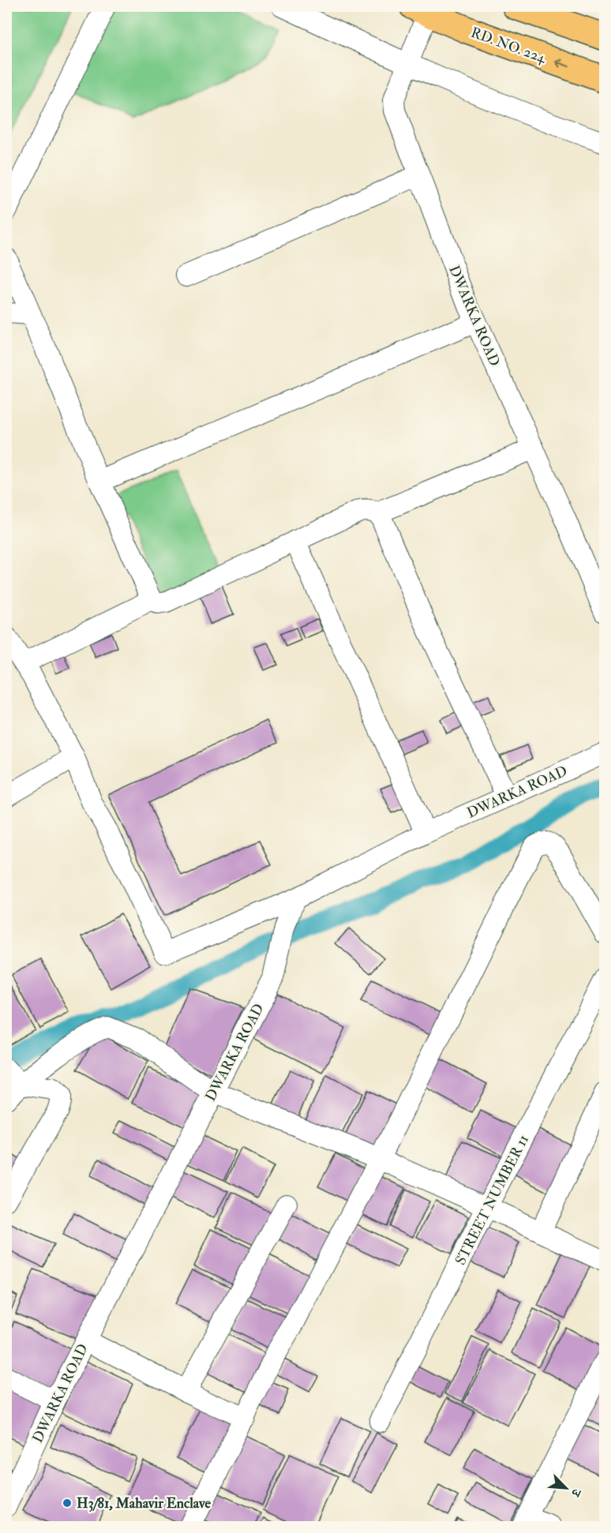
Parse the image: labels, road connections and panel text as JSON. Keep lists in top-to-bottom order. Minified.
{"streets":{"main road":["RD. NO. 224"],"street":["DWARKA ROAD","STREET NUMBER 11"]},"crossings":[["RD. NO. 224","DWARKA ROAD"]],"places":["H3/81, Mahavir Enclave"],"north":"bottom right"}
